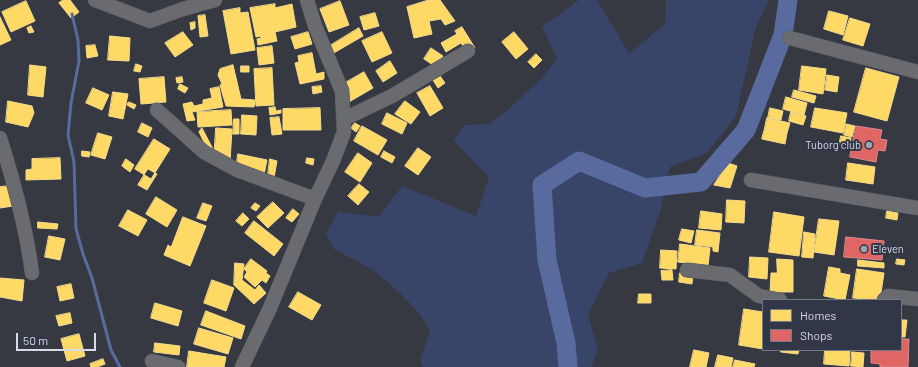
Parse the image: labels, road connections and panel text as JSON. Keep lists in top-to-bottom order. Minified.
{"places":["Tuborg club","Eleven"],"legend":["Homes","Shops"],"scale_bar":"50 m"}
